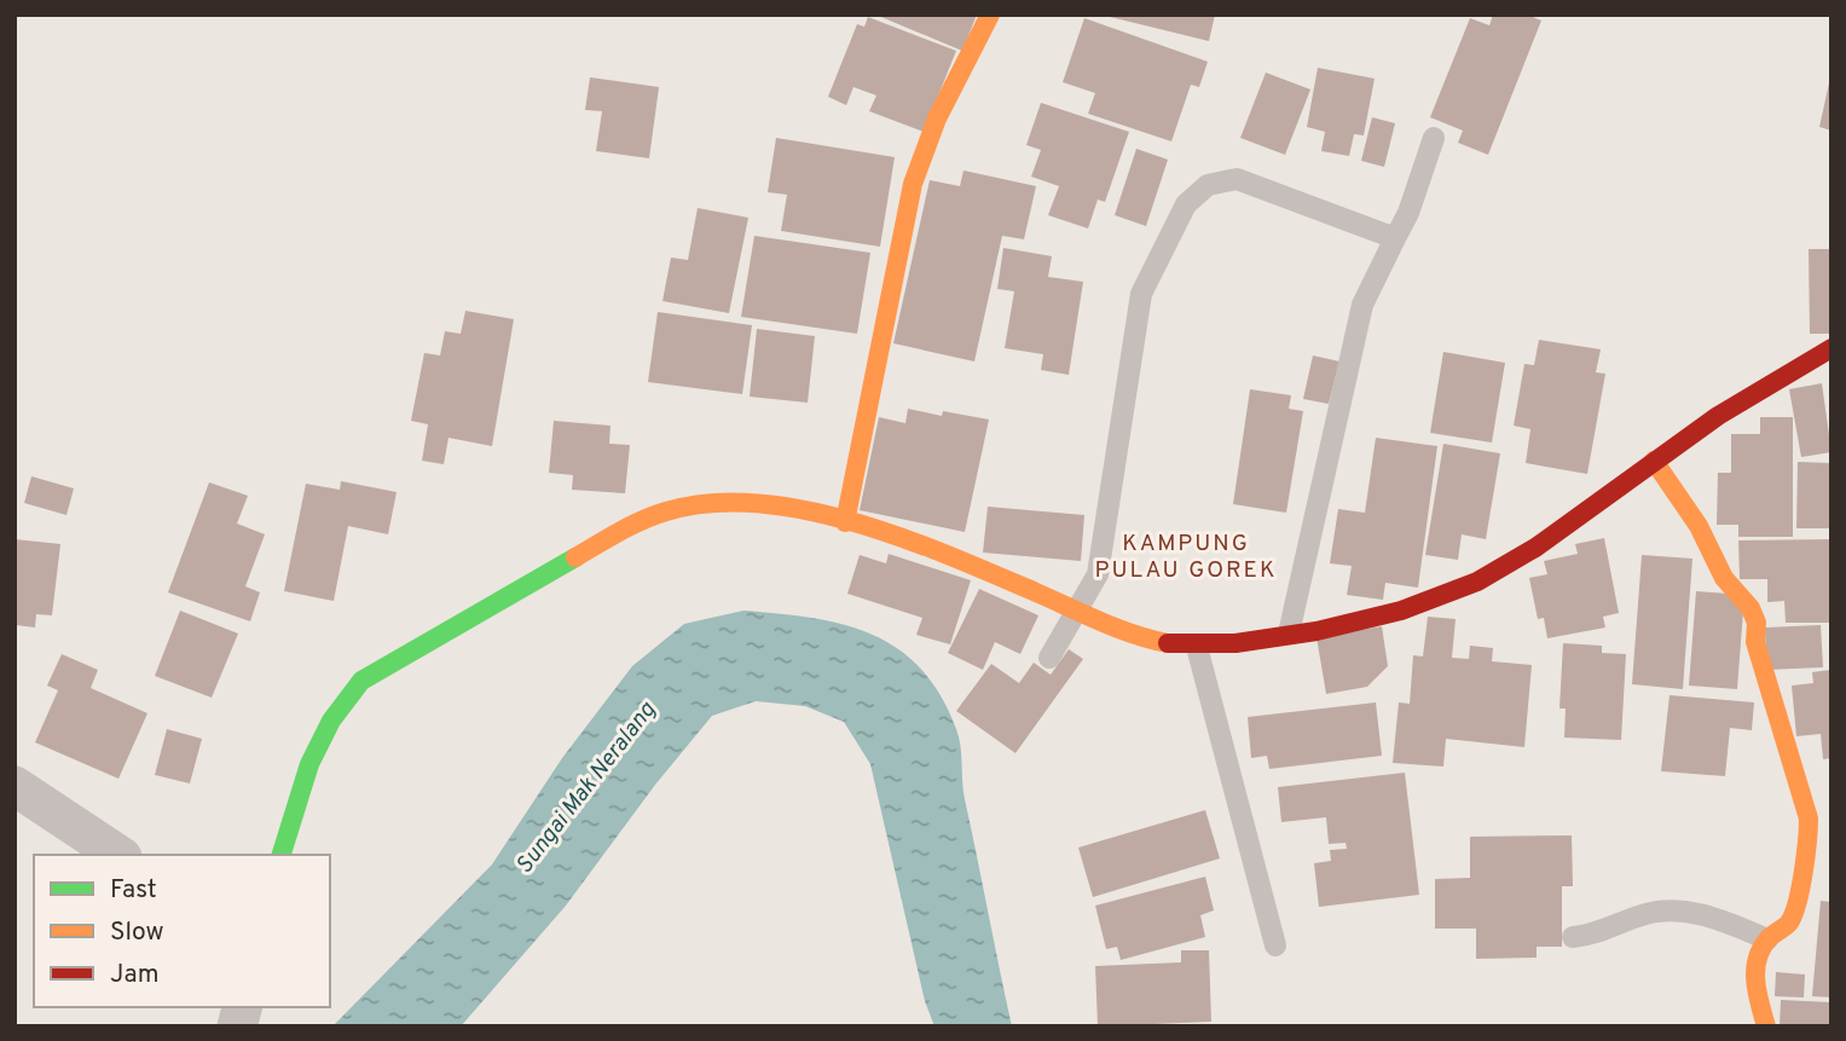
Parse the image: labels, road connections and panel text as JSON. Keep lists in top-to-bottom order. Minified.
{"districts":["KAMPUNG PULAU GOREK"],"water":["Sungai Mak Neralang"],"legend":["Fast","Slow","Jam"]}
